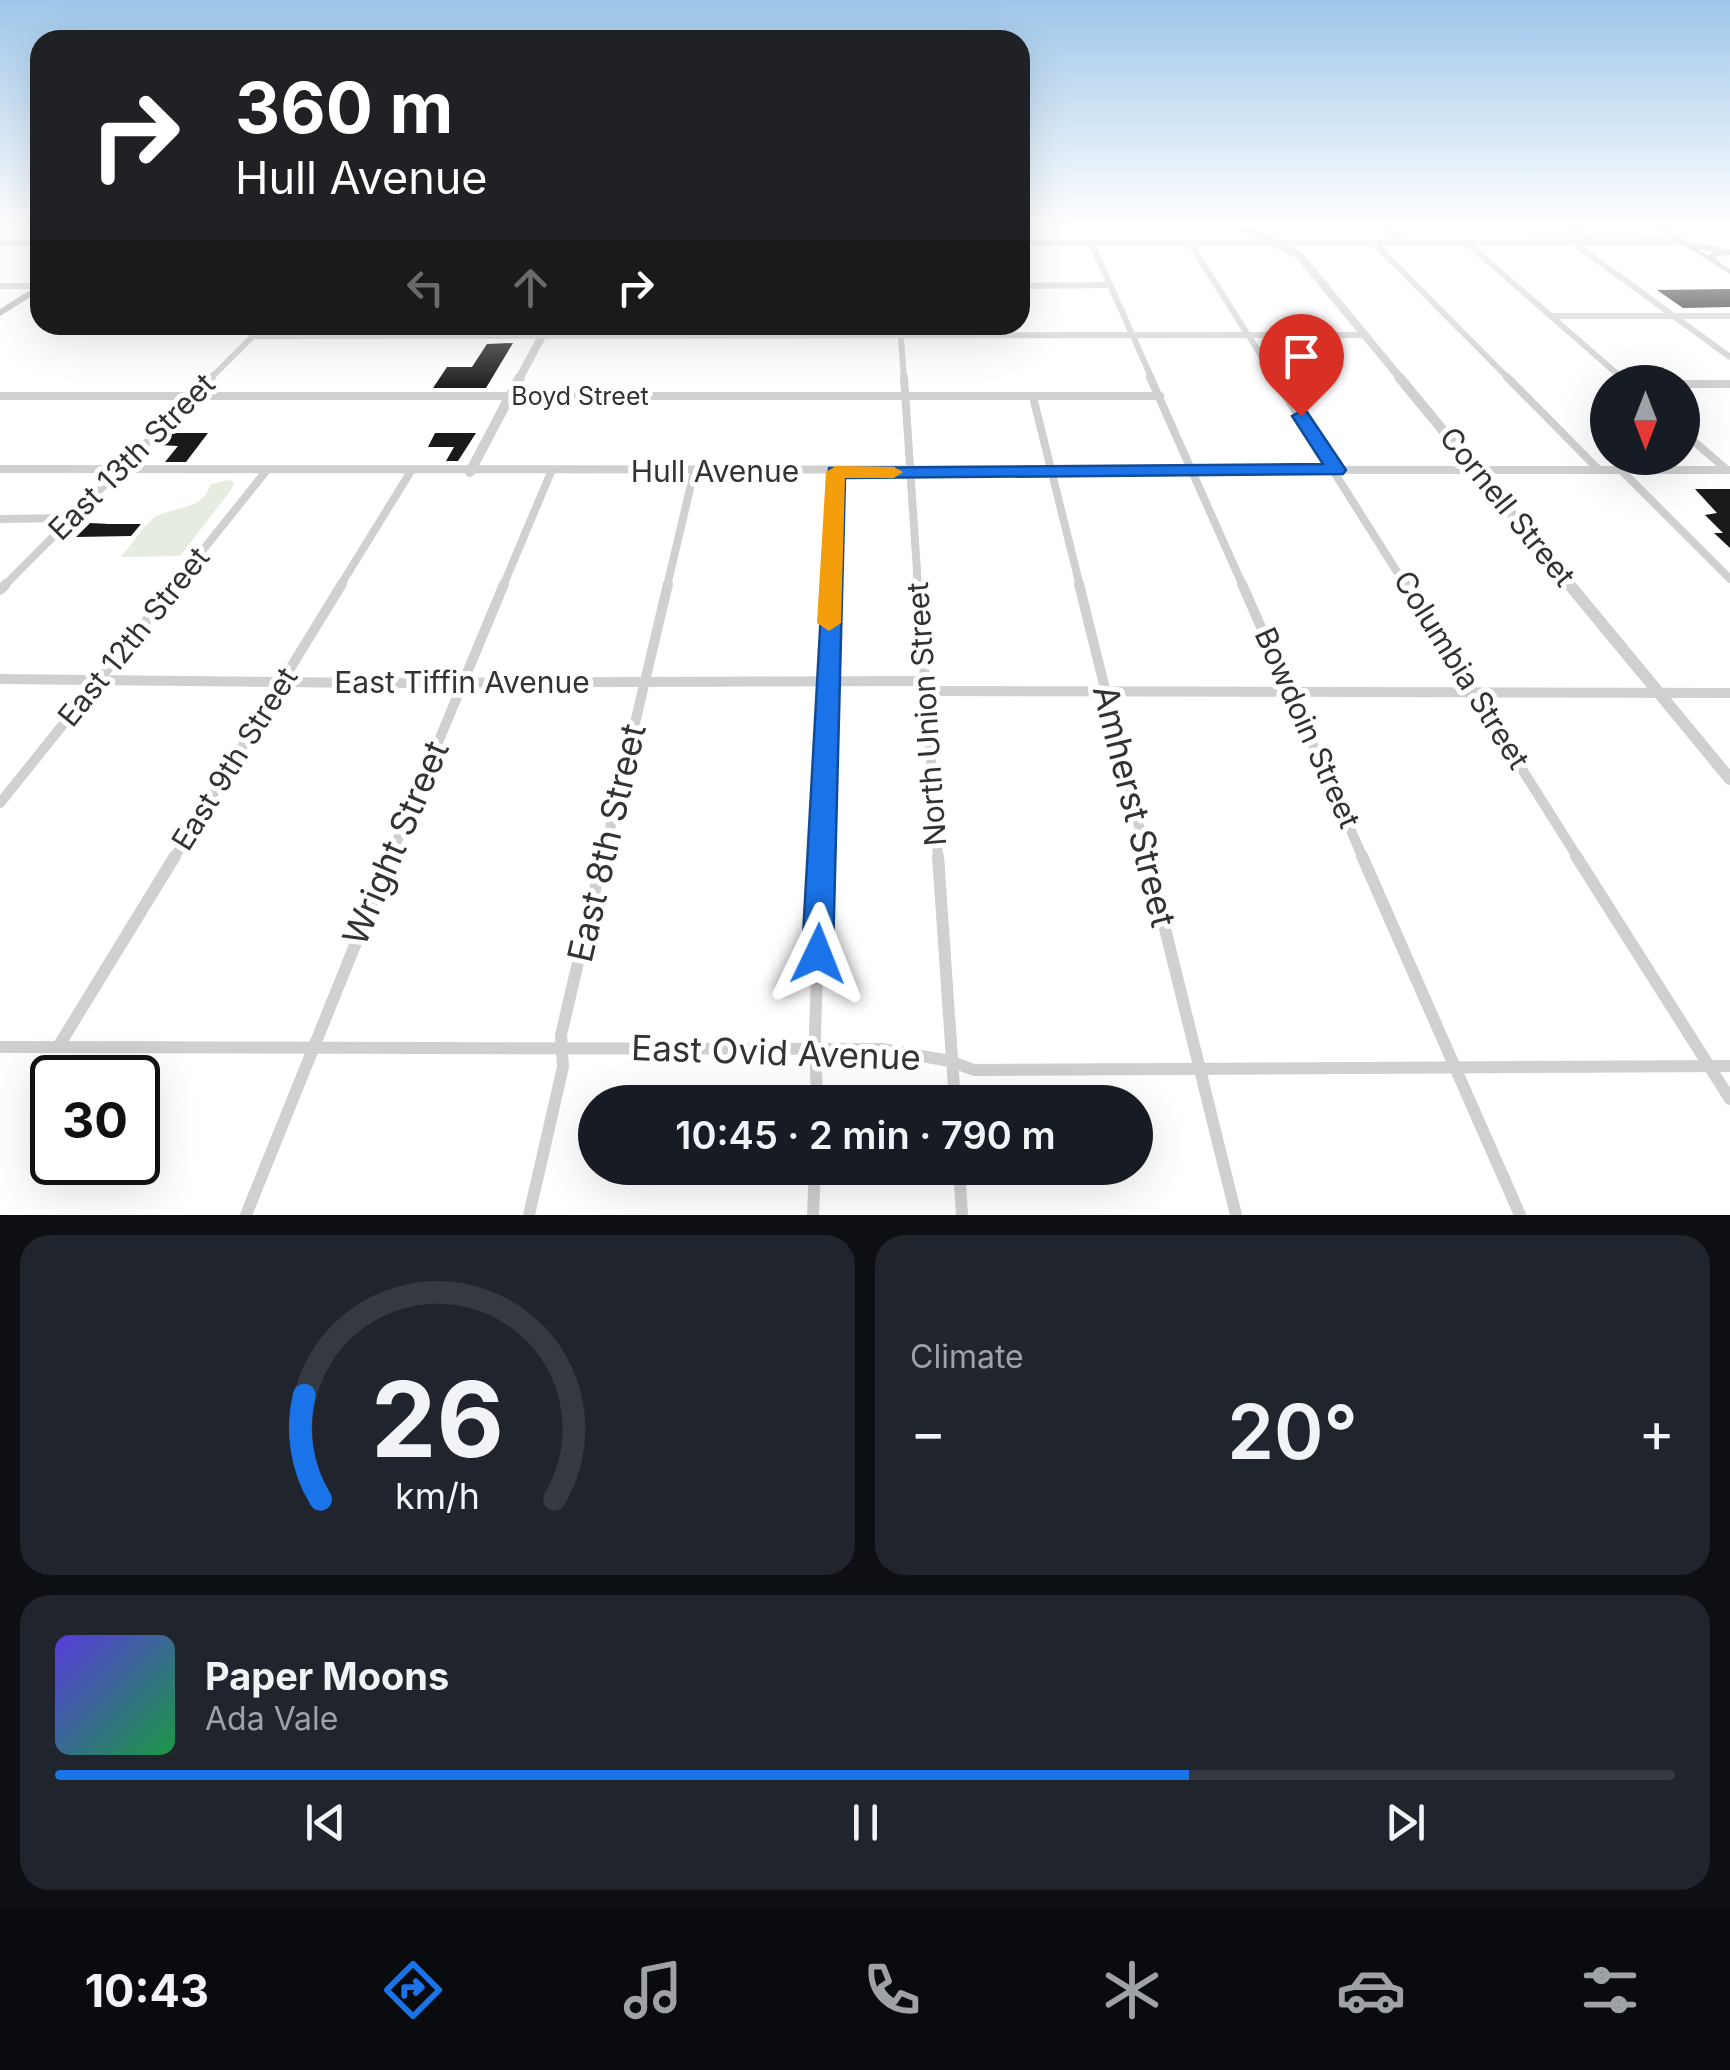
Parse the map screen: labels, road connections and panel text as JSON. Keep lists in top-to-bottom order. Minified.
{"streets":{"street":["Boyd Street","East 13th Street","Hull Avenue","Cornell Street","East 12th Street","Columbia Street","East Tiffin Avenue","North Union Street","Bowdoin Street","East 9th Street","Amherst Street","Wright Street","East 8th Street","East Ovid Avenue"]},"crossings":[["Boyd Street","East 13th Street"],["Boyd Street","North Union Street"],["Boyd Street","Bowdoin Street"],["Boyd Street","Amherst Street"],["East 13th Street","Hull Avenue"],["Hull Avenue","Cornell Street"],["Hull Avenue","East 12th Street"],["Hull Avenue","Columbia Street"],["Hull Avenue","North Union Street"],["Hull Avenue","Bowdoin Street"],["Hull Avenue","East 9th Street"],["Hull Avenue","Amherst Street"],["Hull Avenue","Wright Street"],["Hull Avenue","East 8th Street"],["Cornell Street","East Tiffin Avenue"],["East 12th Street","East Tiffin Avenue"],["Columbia Street","East Tiffin Avenue"],["Columbia Street","East Ovid Avenue"],["East Tiffin Avenue","North Union Street"],["East Tiffin Avenue","Bowdoin Street"],["East Tiffin Avenue","East 9th Street"],["East Tiffin Avenue","Amherst Street"],["East Tiffin Avenue","Wright Street"],["East Tiffin Avenue","East 8th Street"],["North Union Street","East Ovid Avenue"],["Bowdoin Street","East Ovid Avenue"],["East 9th Street","East Ovid Avenue"],["Amherst Street","East Ovid Avenue"],["Wright Street","East Ovid Avenue"],["East 8th Street","East Ovid Avenue"]],"north":"bottom","page":{"turn":["360 m","Hull Avenue"],"limit":"30","trip":"10:45 · 2 min · 790 m","tile":"Climate","heat":["−","20°","+"],"song":["Paper Moons","Ada Vale"],"tabs":"10:43","gauge":["26","km/h"]}}
